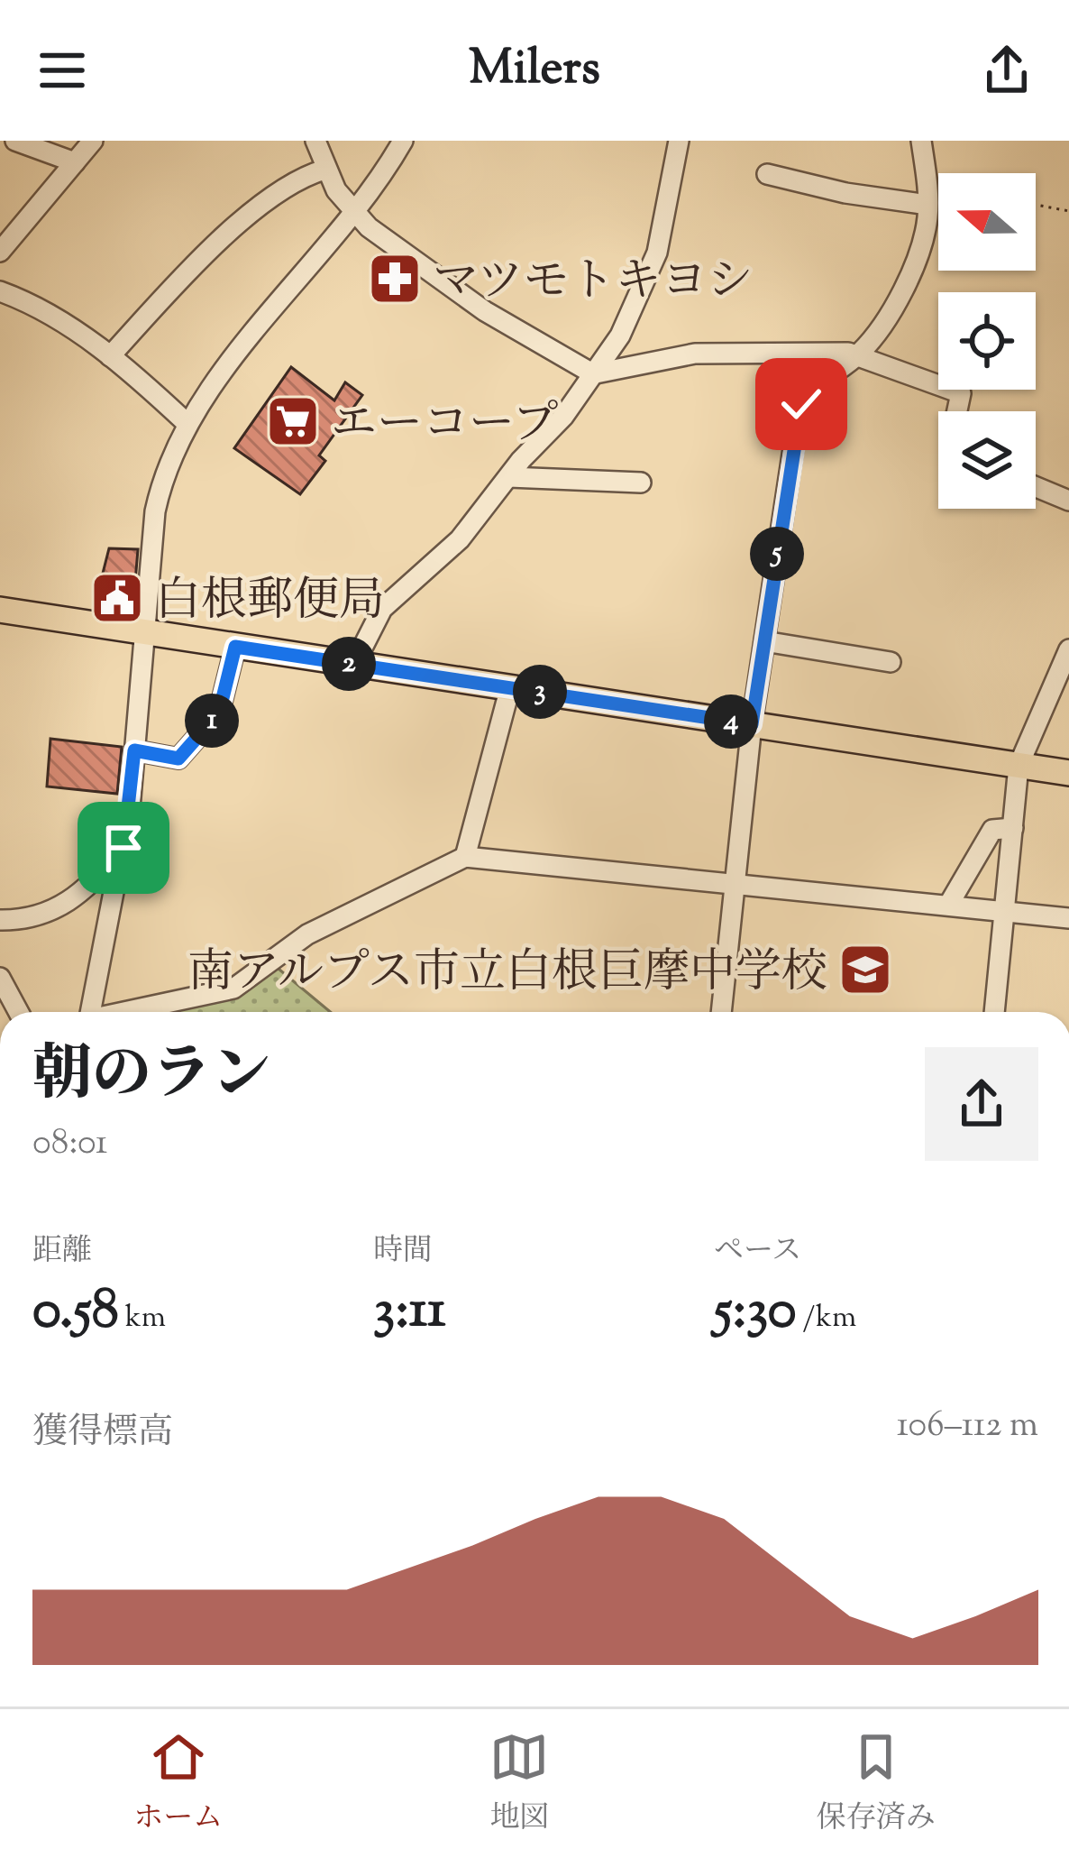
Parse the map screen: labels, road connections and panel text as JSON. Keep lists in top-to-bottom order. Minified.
{"places":{"pharmacy":["マツモトキヨシ"],"supermarket":["エーコープ"],"public building":["白根郵便局"],"school or university":["南アルプス市立白根巨摩中学校"]},"north":"left","page":{"header":"Milers","pins":["5","2","3","1","4"],"heading":["朝のラン","08:01"],"stats":[["距離","0.58 km"],["時間","3:11"],["ペース","5:30 /km"]],"chart":["獲得標高","106–112 m"],"tabs":["ホーム","地図","保存済み"]}}
